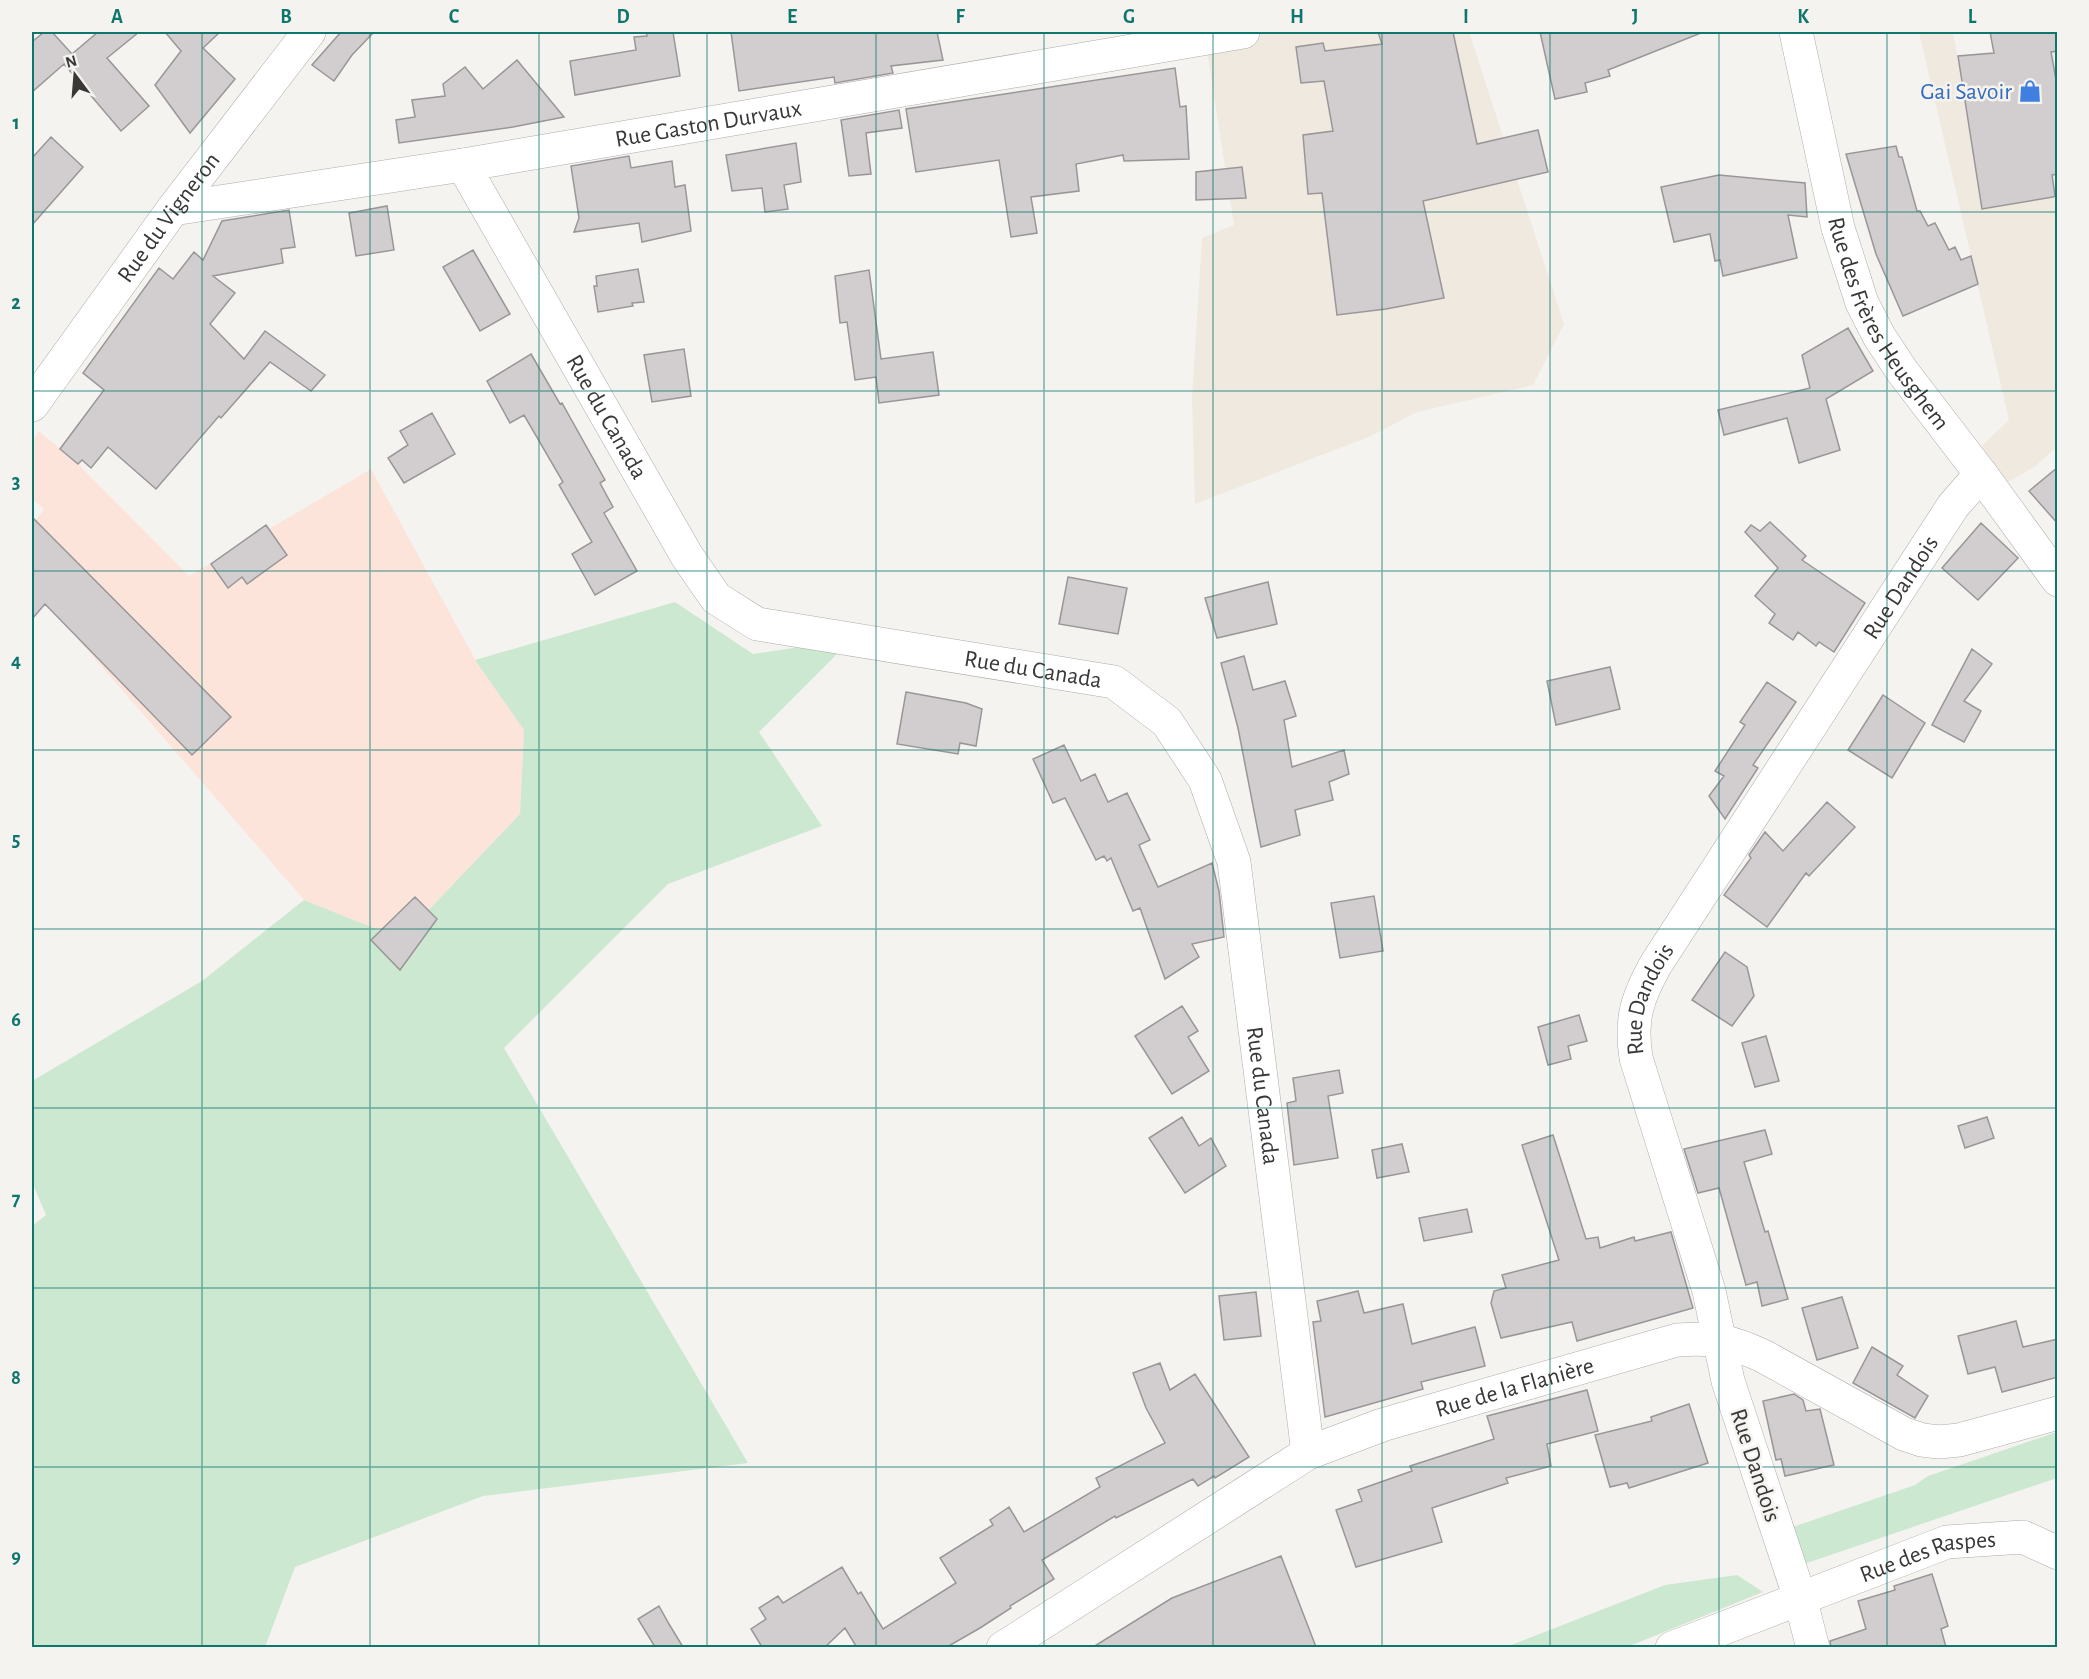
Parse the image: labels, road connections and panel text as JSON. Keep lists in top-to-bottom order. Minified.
{"streets":{"street":["Rue Gaston Durvaux","Rue du Vigneron","Rue des Frères Heusghem","Rue du Canada","Rue Dandois","Rue de la Flanière","Rue des Raspes"]},"crossings":[["Rue Gaston Durvaux","Rue du Vigneron"],["Rue Gaston Durvaux","Rue du Canada"],["Rue des Frères Heusghem","Rue Dandois"],["Rue du Canada","Rue de la Flanière"],["Rue Dandois","Rue de la Flanière"],["Rue Dandois","Rue des Raspes"]],"places":{"shop":["Gai Savoir"]},"north":"top","grid":{"columns":["A","B","C","D","E","F","G","H","I","J","K","L"],"rows":["1","2","3","4","5","6","7","8","9"]}}
